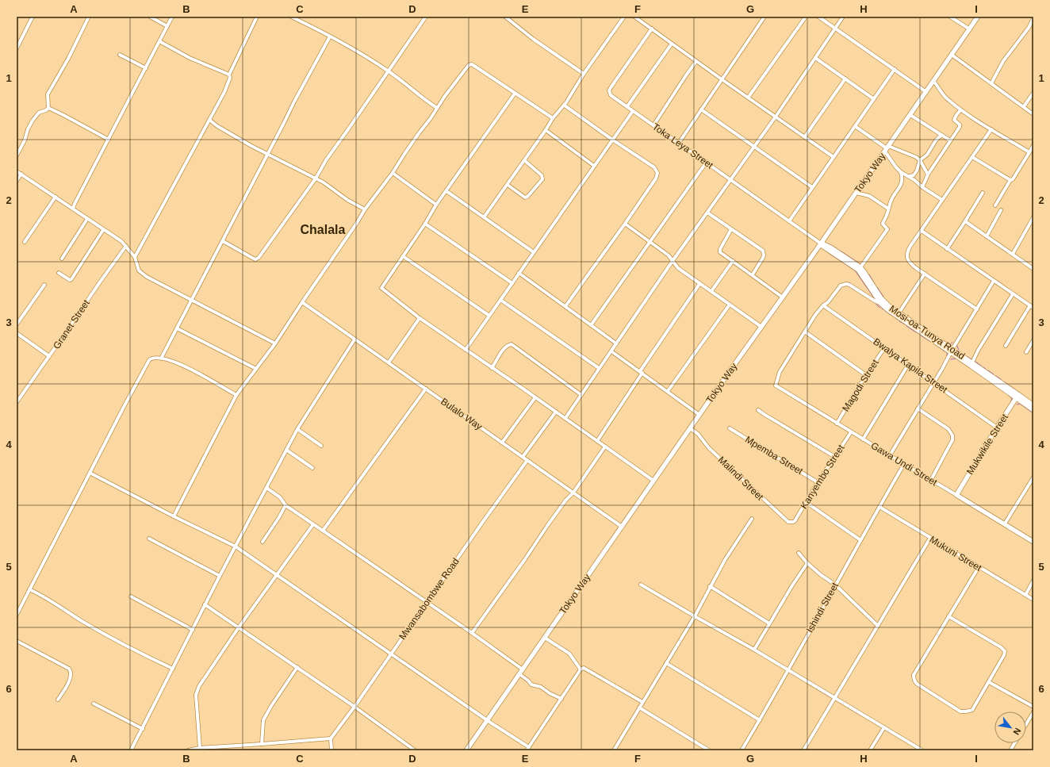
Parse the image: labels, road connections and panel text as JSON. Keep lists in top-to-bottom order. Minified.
{"streets":{"main road":["Tokyo Way","Mosi-oa-Tunya Road","Mukwikile Street","Gawa Undi Street"],"street":["Toka Leya Street","Granet Street","Bwalya Kapila Street","Magodi Street","Bulalo Way","Mpemba Street","Kanyembo Street","Malindi Street","Mukuni Street","Mwansabombwe Road","Ishindi Street"]},"crossings":[["Toka Leya Street","Tokyo Way"],["Toka Leya Street","Mosi-oa-Tunya Road"],["Tokyo Way","Mosi-oa-Tunya Road"],["Tokyo Way","Bulalo Way"],["Tokyo Way","Malindi Street"],["Mosi-oa-Tunya Road","Mukwikile Street"],["Bwalya Kapila Street","Magodi Street"],["Bwalya Kapila Street","Mukwikile Street"],["Magodi Street","Gawa Undi Street"],["Bulalo Way","Mwansabombwe Road"],["Mukwikile Street","Gawa Undi Street"],["Mpemba Street","Kanyembo Street"],["Gawa Undi Street","Kanyembo Street"],["Gawa Undi Street","Ishindi Street"],["Kanyembo Street","Malindi Street"],["Mukuni Street","Ishindi Street"]],"districts":["Chalala"],"north":"bottom right","grid":{"columns":["A","B","C","D","E","F","G","H","I"],"rows":["1","2","3","4","5","6"]}}
